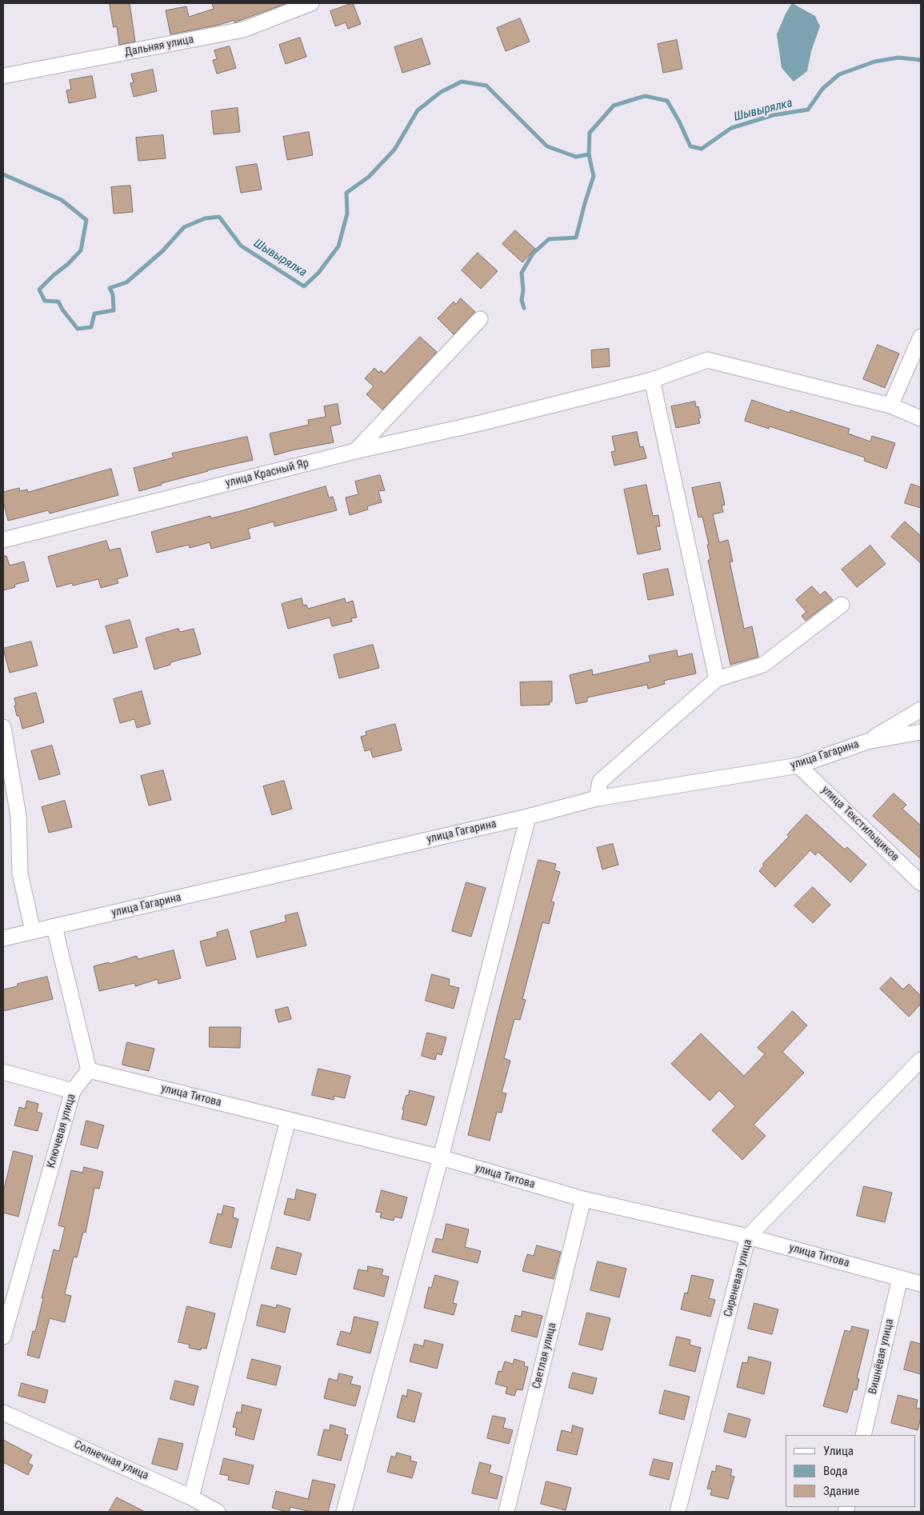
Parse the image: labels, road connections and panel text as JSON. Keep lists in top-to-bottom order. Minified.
{"streets":{"street":["Дальняя улица","улица Красный Яр","улица Гагарина","улица Текстильщиков","улица Титова","Ключевая улица","Сиреневая улица","Светлая улица","Вишнёвая улица","Солнечная улица"]},"crossings":[["улица Гагарина","улица Текстильщиков"],["улица Титова","Ключевая улица"],["улица Титова","Сиреневая улица"],["улица Титова","Светлая улица"],["улица Титова","Вишнёвая улица"]],"water":["Шывырялка"],"legend":["Улица","Вода","Здание"]}
